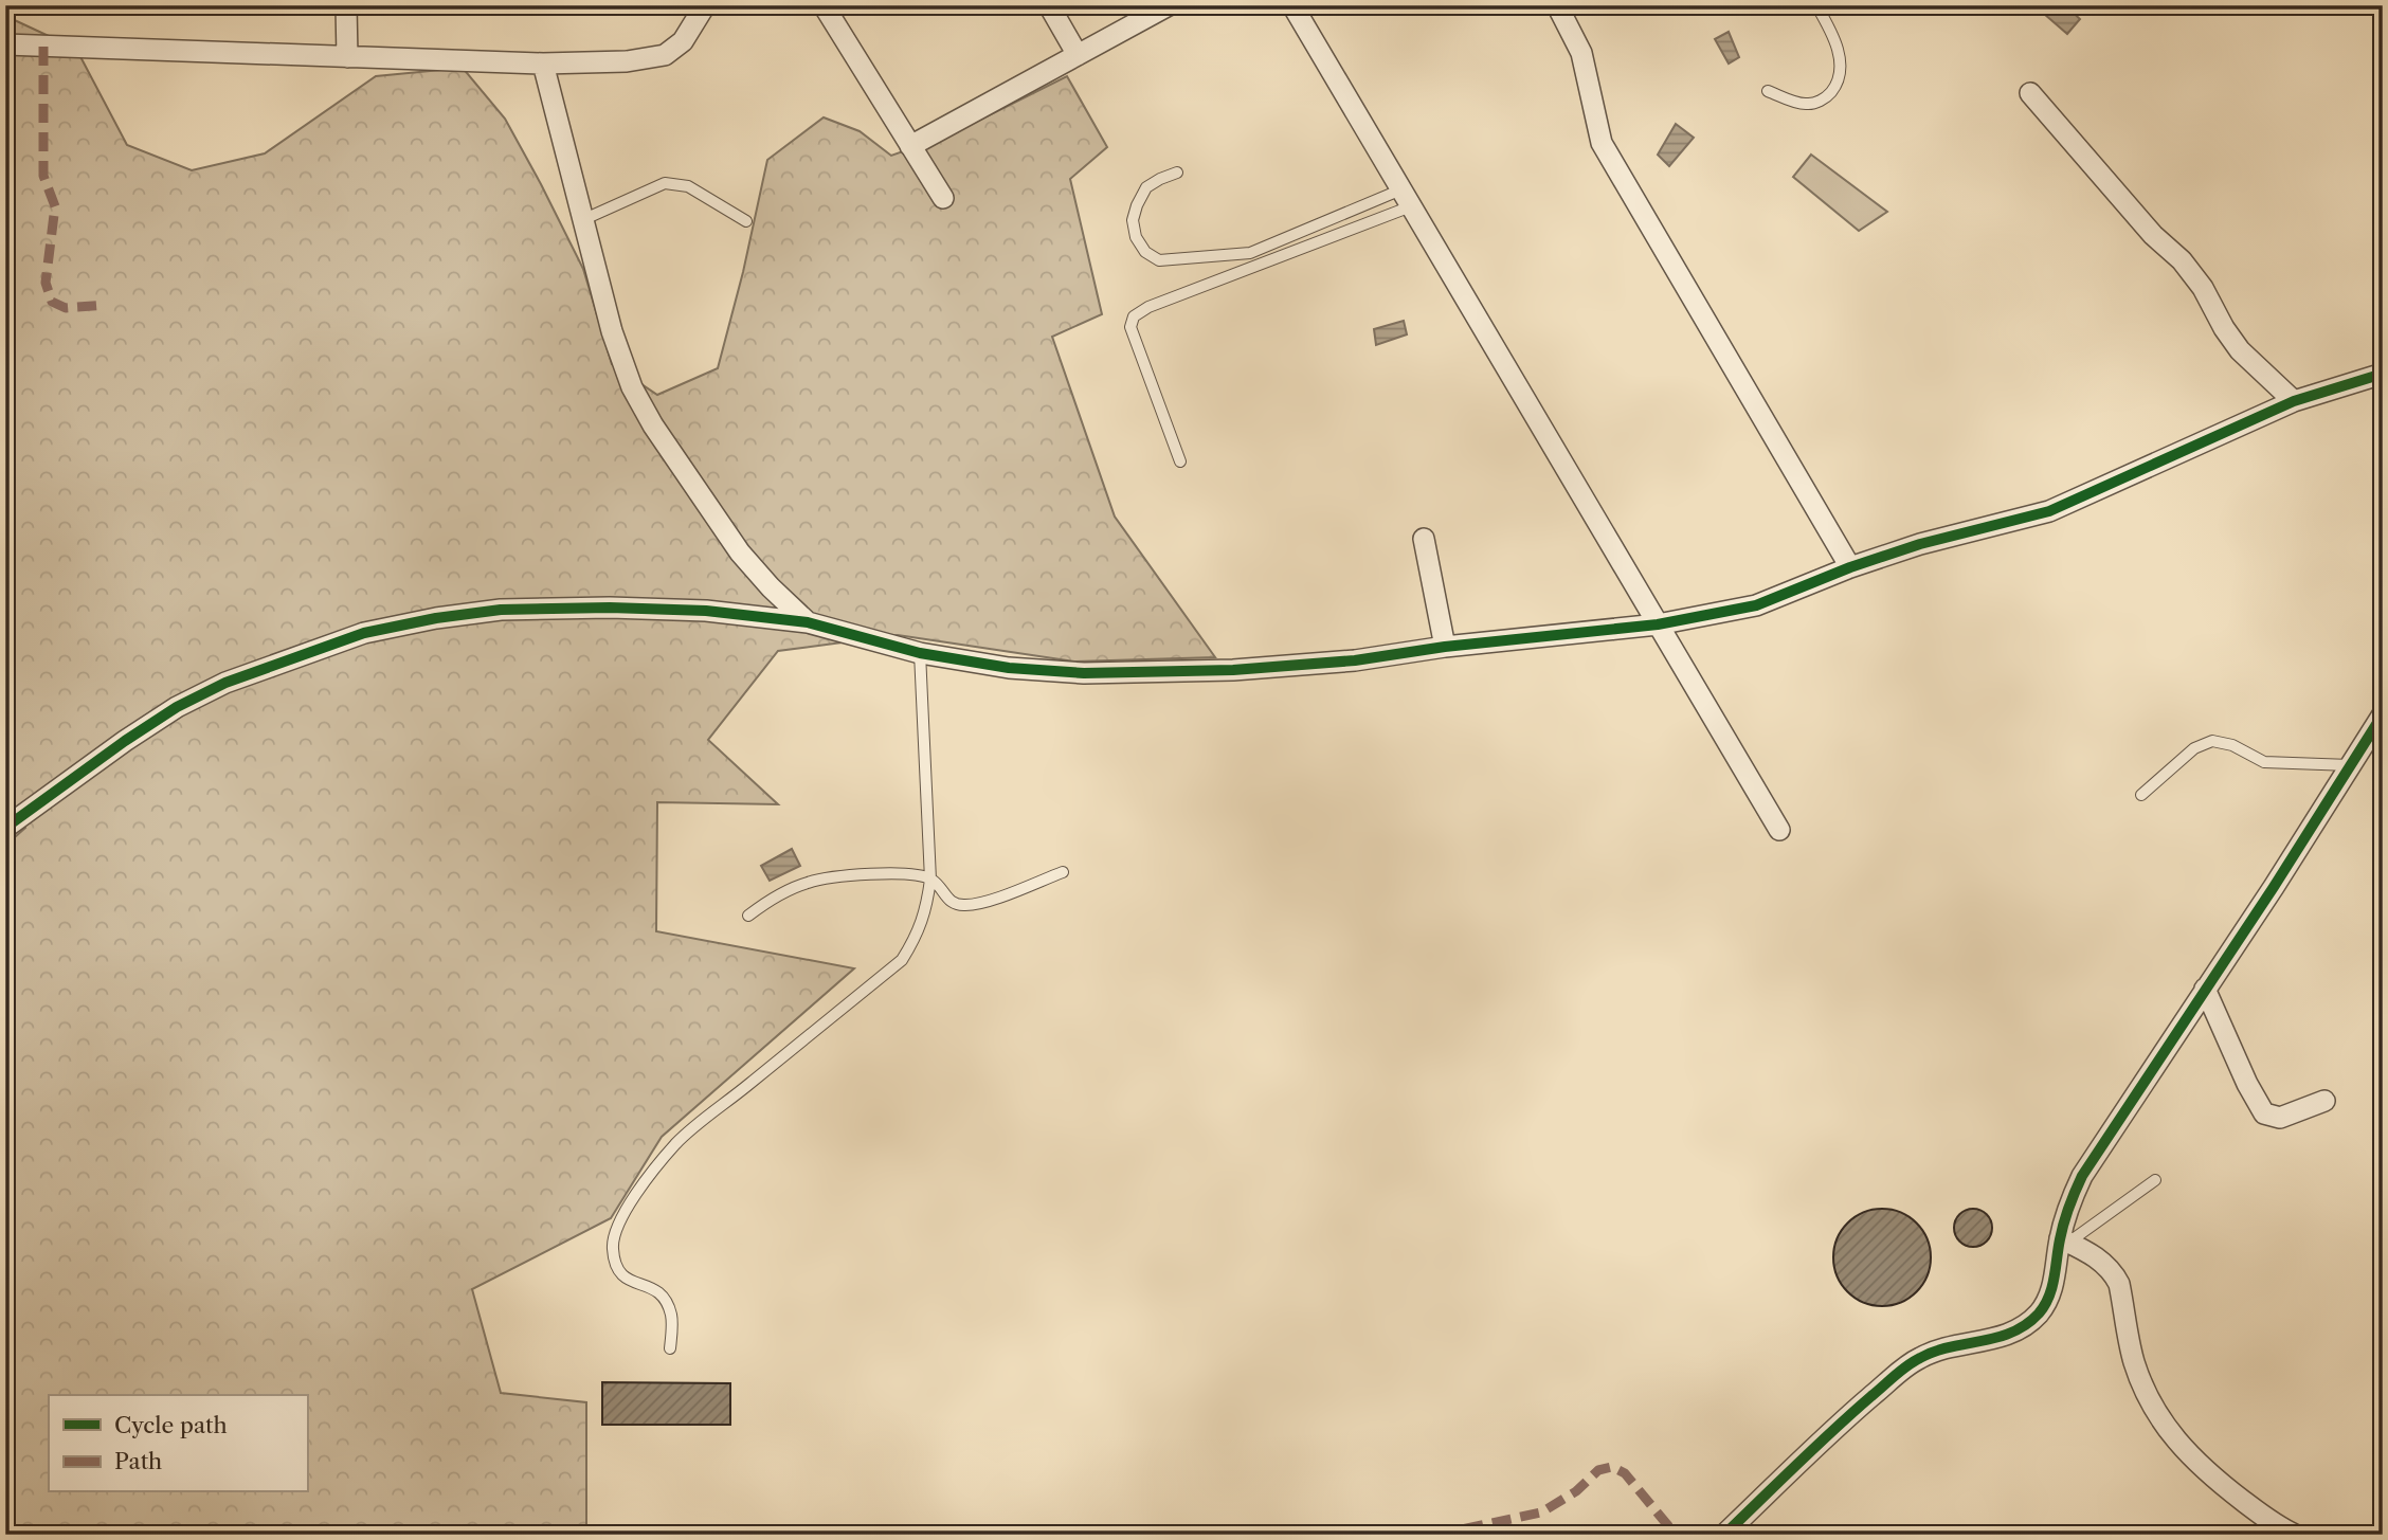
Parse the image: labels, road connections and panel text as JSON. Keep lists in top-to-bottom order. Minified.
{"legend":["Cycle path","Path"]}
